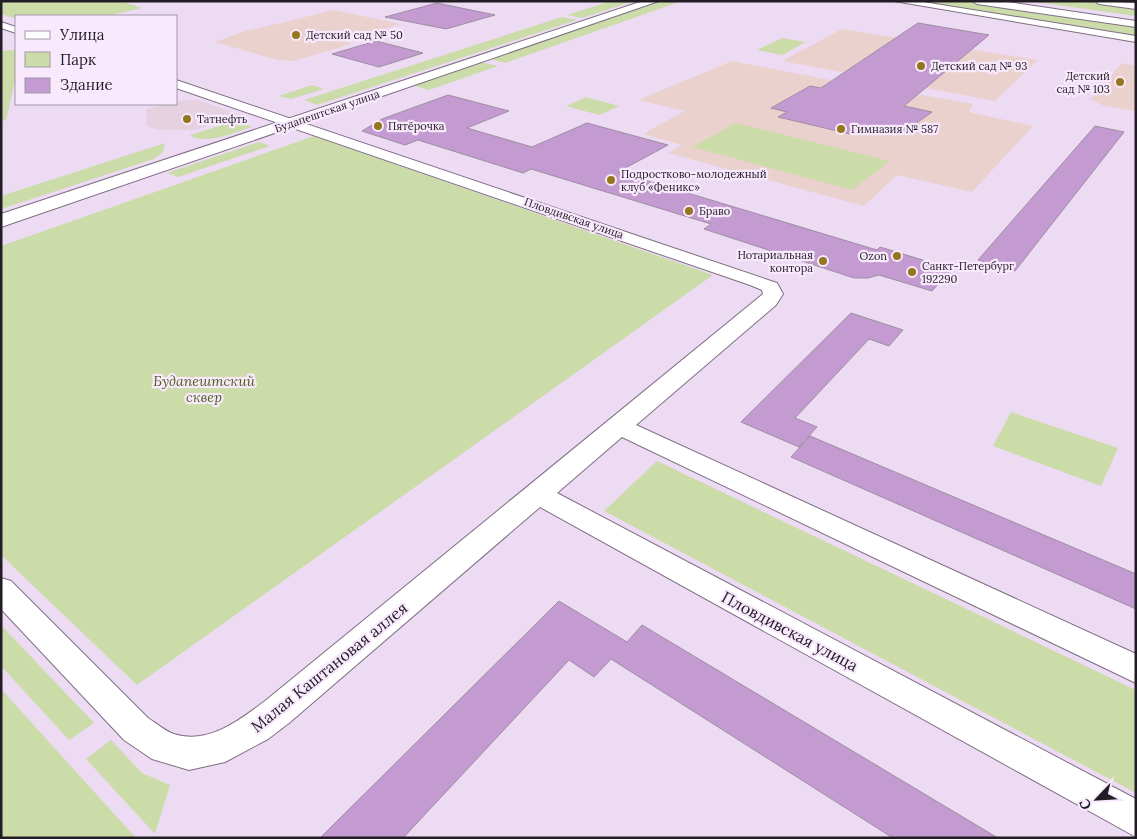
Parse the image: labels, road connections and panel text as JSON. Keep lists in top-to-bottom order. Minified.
{"streets":{"street":["Будапештская улица","Пловдивская улица","Малая Каштановая аллея"]},"crossings":[["Будапештская улица","Пловдивская улица"],["Пловдивская улица","Малая Каштановая аллея"]],"parks":["Будапештский сквер"],"places":["Детский сад № 50","Детский сад № 93","Детский сад № 103","Татнефть","Пятёрочка","Гимназия № 587","Подростково-молодежный клуб «Феникс»","Браво","Ozon","Нотариальная контора","Санкт-Петербург 192290"],"legend":["Улица","Парк","Здание"],"north":"bottom left"}
